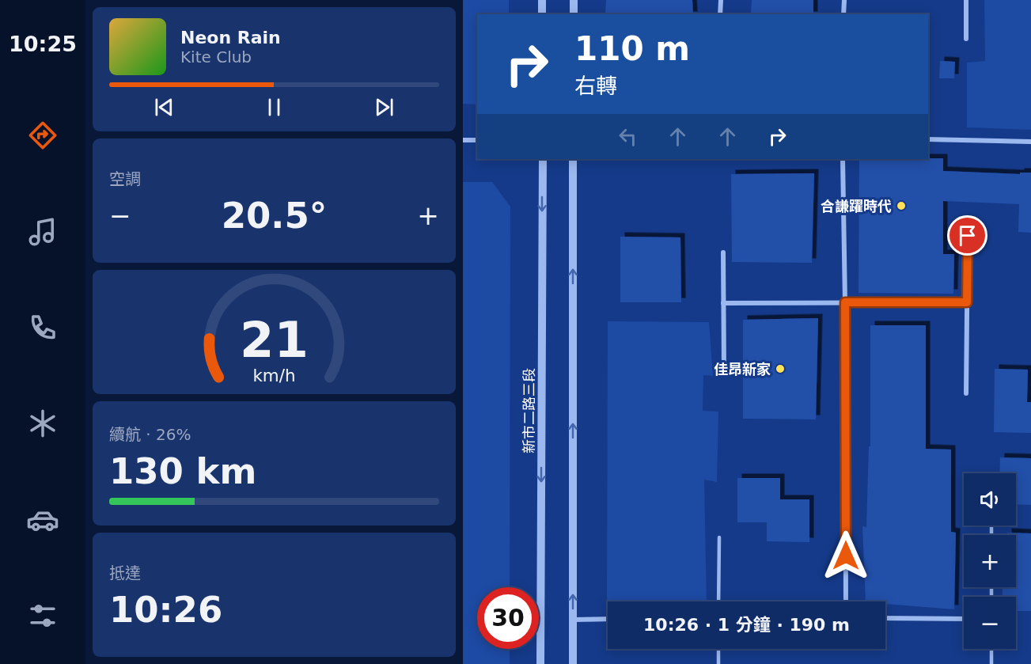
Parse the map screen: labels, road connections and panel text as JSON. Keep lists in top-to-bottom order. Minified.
{"streets":{"street":["新市二路三段"]},"places":["合謙躍時代","佳昂新家"],"page":{"tabs":"10:25","turn":["110 m","右轉"],"song":["Neon Rain","Kite Club"],"tile":["空調",["續航 · 26%","130 km"],["抵達","10:26"]],"heat":["−","20.5°","+"],"map_buttons":["+","−"],"limit":"30","trip":"10:26 · 1 分鐘 · 190 m","gauge":["21","km/h"]}}
